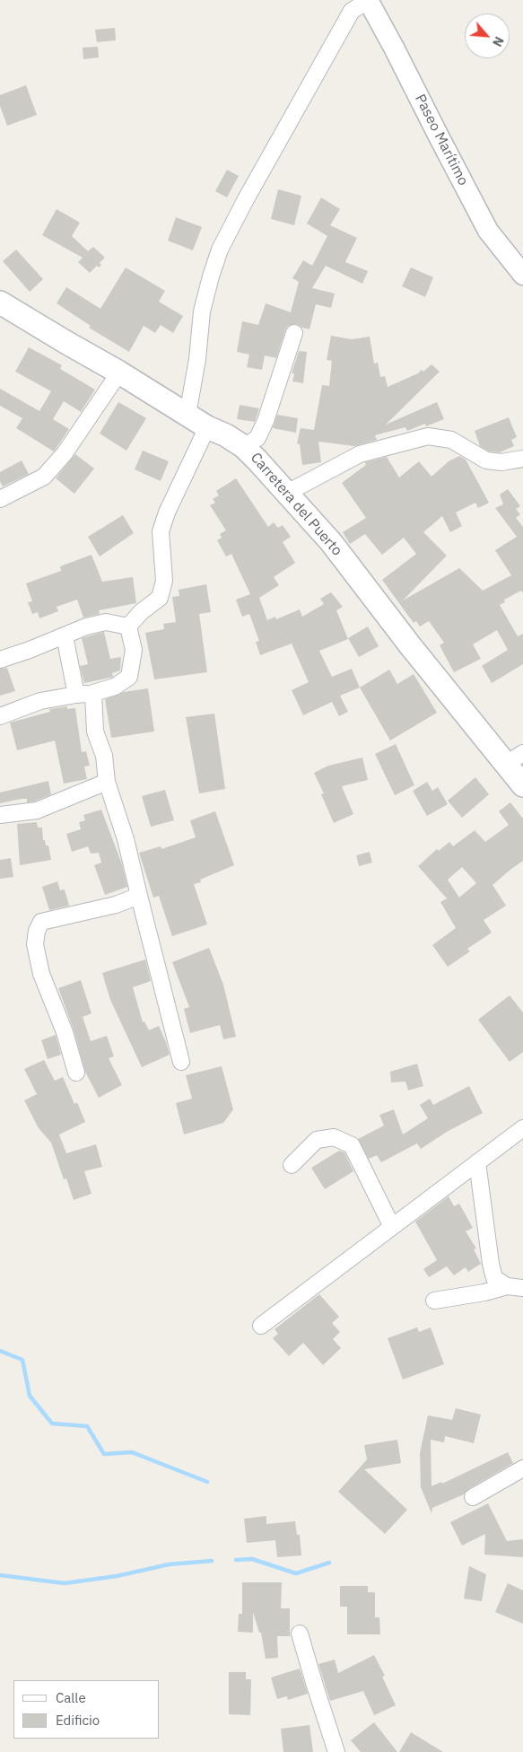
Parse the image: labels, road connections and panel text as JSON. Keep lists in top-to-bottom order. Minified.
{"streets":{"main road":["Carretera del Puerto"],"street":["Paseo Marítimo"]},"legend":["Calle","Edificio"],"north":"bottom right"}
